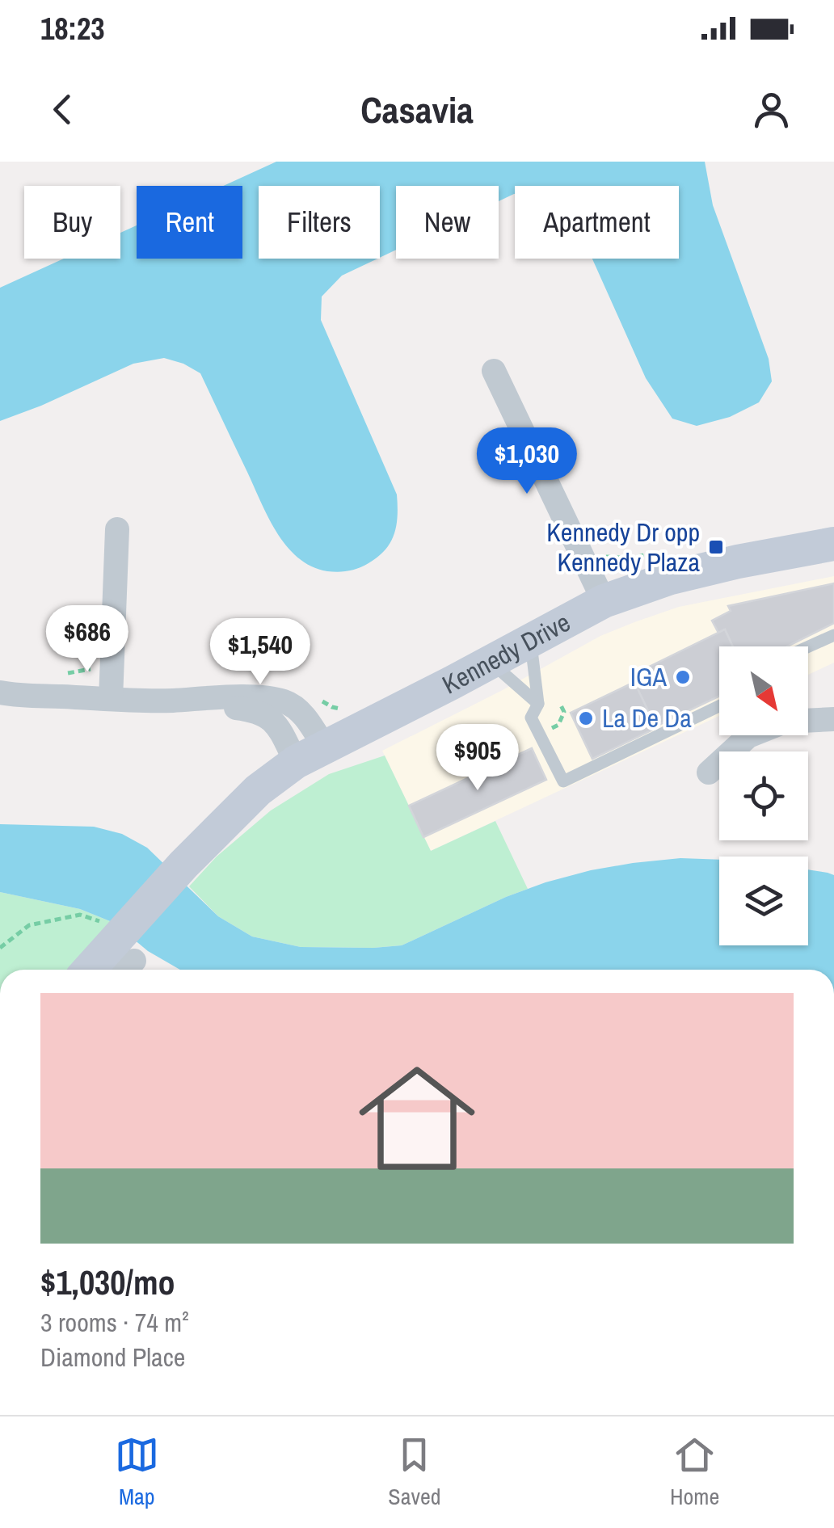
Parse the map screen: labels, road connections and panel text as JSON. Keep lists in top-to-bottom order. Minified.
{"streets":{"street":["Kennedy Drive"]},"places":{"transit":["Kennedy Dr opp Kennedy Plaza"],"other":["IGA","La De Da"]},"north":"bottom right","page":{"status":"18:23","header":"Casavia","chip":["Buy","Rent","Filters","New","Apartment"],"price":["$1,030","$686","$1,540","$905"],"list":[{"name":"$1,030/mo","note":"3 rooms · 74 m² · Diamond Place"}],"tabs":["Map","Saved","Home"]}}
